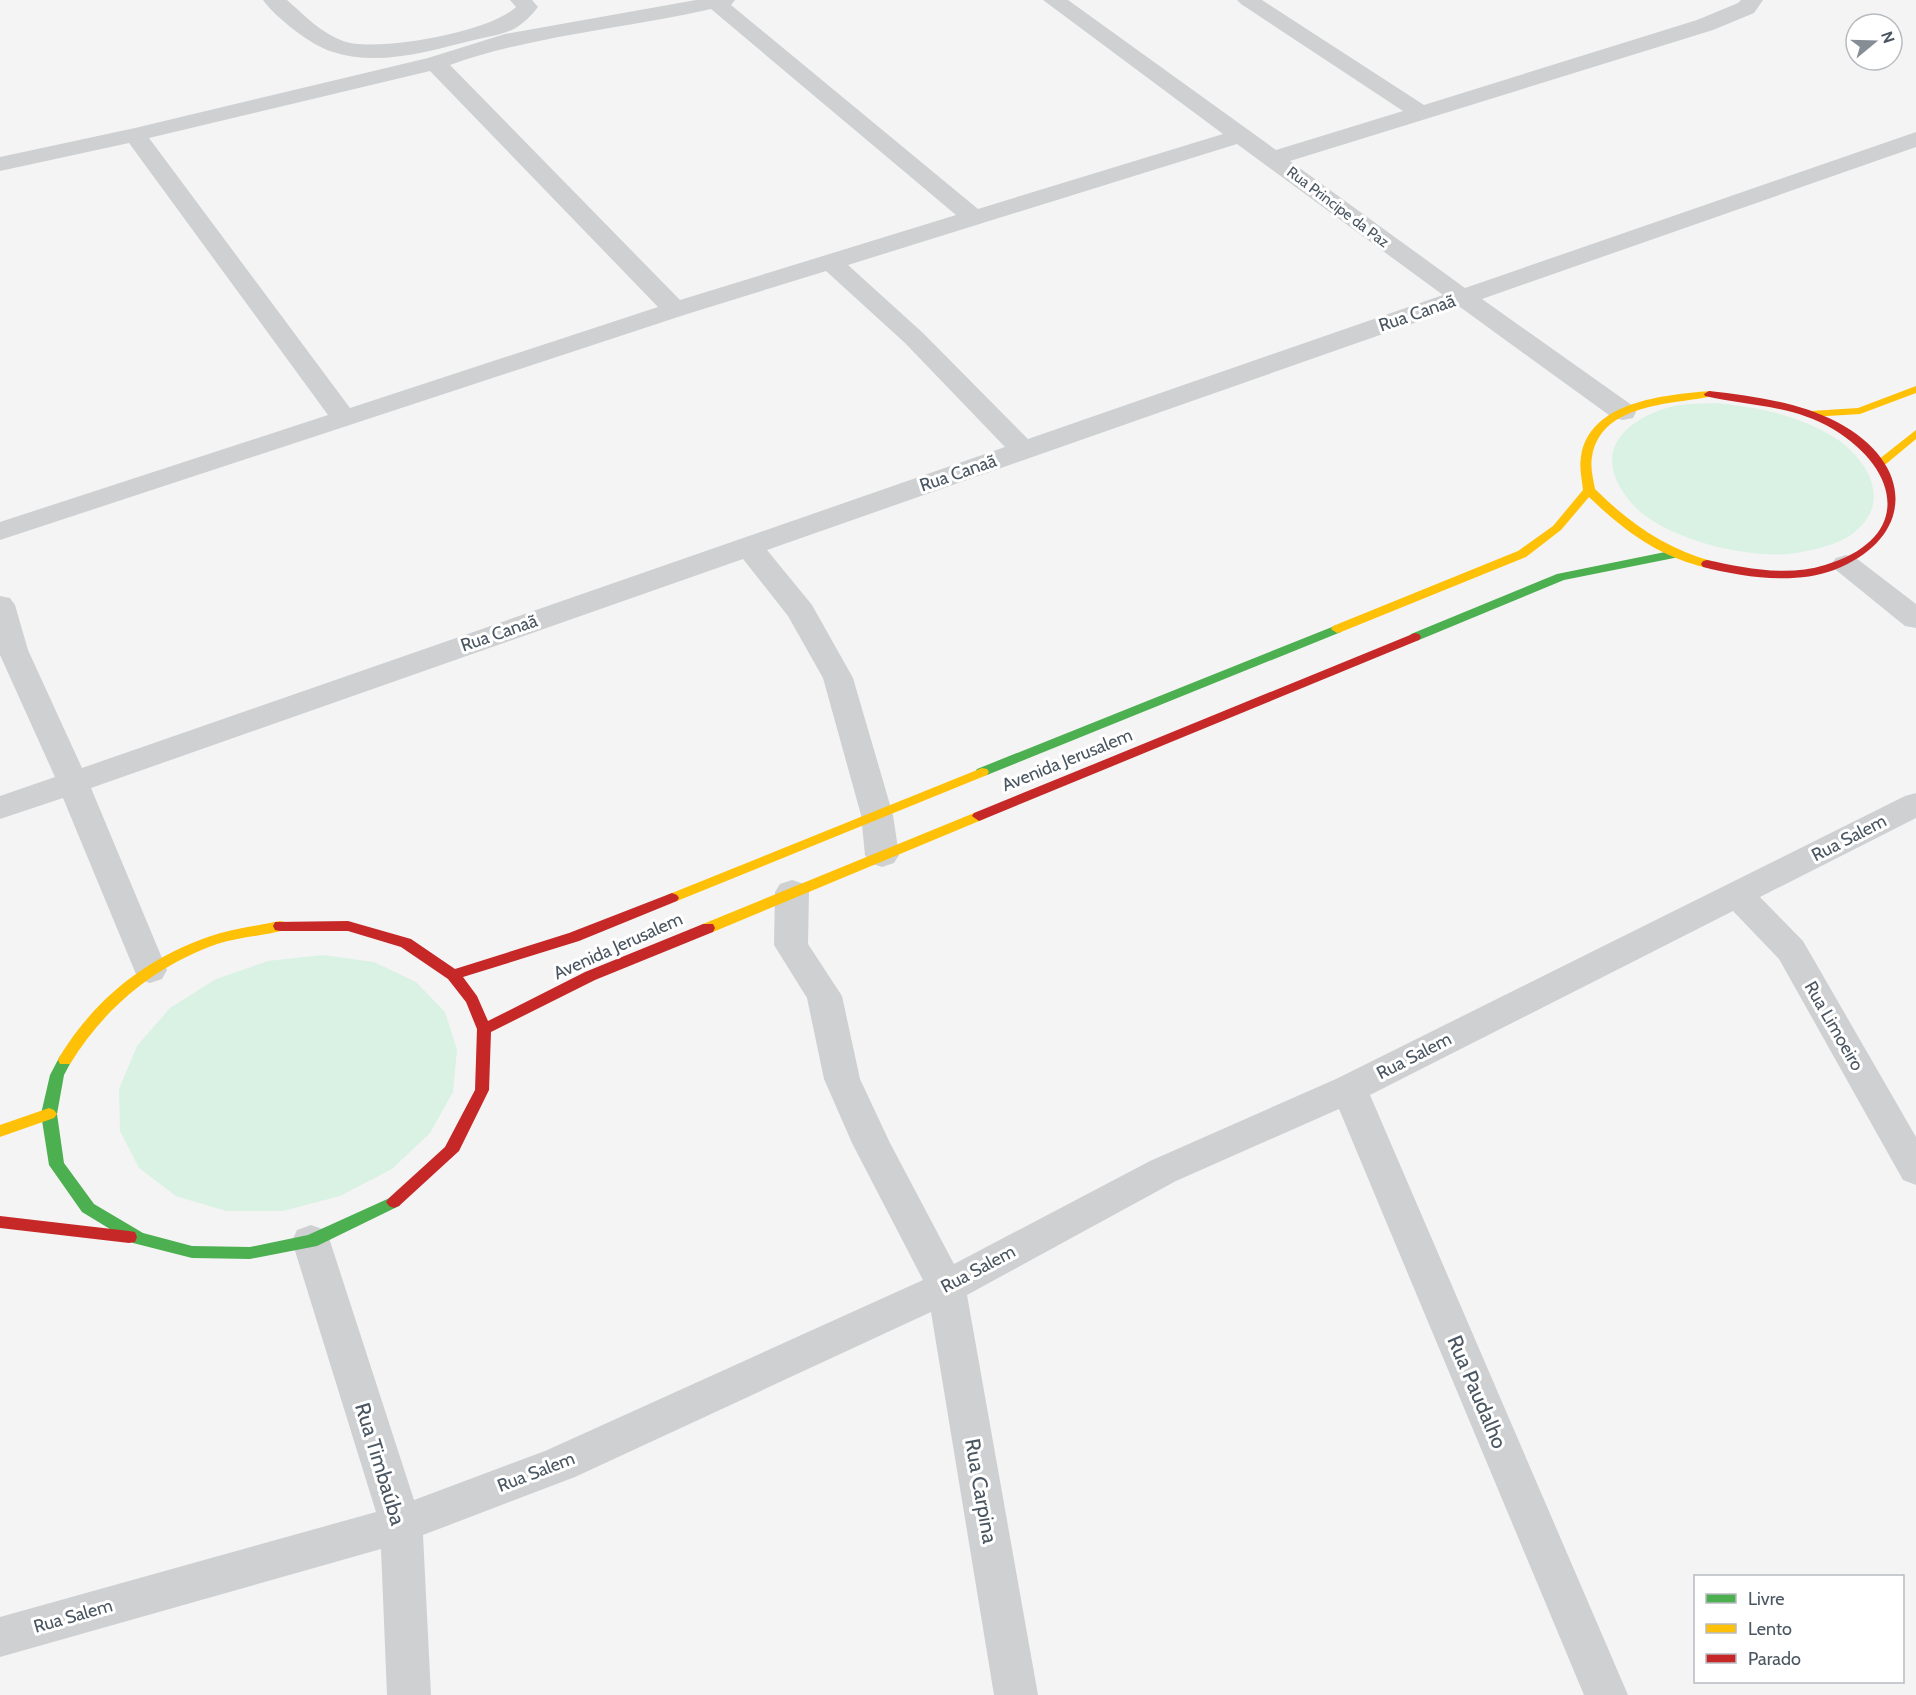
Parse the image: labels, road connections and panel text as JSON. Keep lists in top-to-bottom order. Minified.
{"streets":{"street":["Rua Principe da Paz","Rua Canaã","Avenida Jerusalem","Rua Salem","Rua Limoeiro","Rua Paudalho","Rua Timbaúba","Rua Carpina"]},"crossings":[["Rua Principe da Paz","Rua Canaã"],["Rua Principe da Paz","Avenida Jerusalem"],["Avenida Jerusalem","Rua Carpina"],["Rua Salem","Rua Limoeiro"],["Rua Salem","Rua Paudalho"],["Rua Salem","Rua Timbaúba"],["Rua Salem","Rua Carpina"]],"legend":["Livre","Lento","Parado"],"north":"right"}
